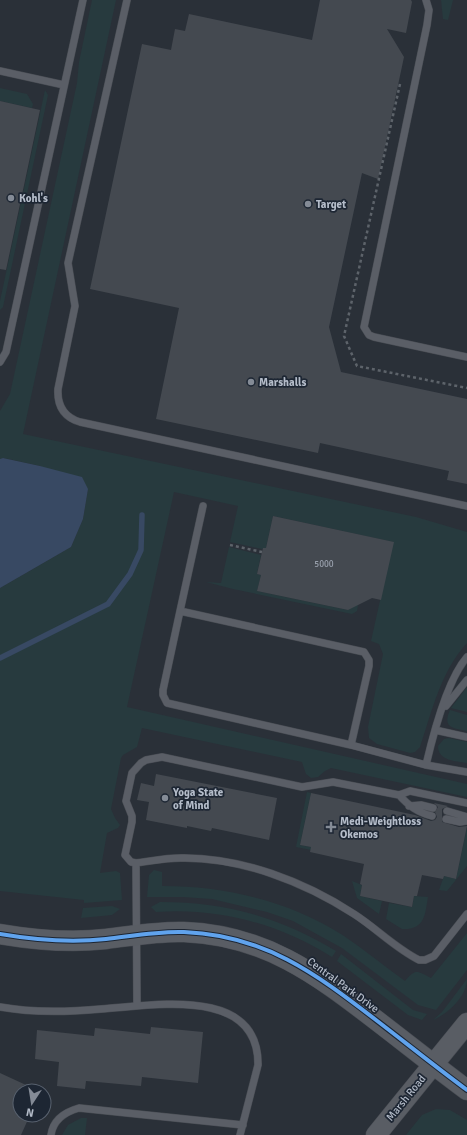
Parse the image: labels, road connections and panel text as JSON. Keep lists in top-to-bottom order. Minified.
{"streets":{"street":["Central Park Drive","Marsh Road"]},"crossings":[["Central Park Drive","Marsh Road"]],"places":{"other":["Kohl's","Target","Marshalls","Yoga State of Mind"],"health":["Medi-Weightloss Okemos"]},"house_numbers":["5000"],"north":"bottom"}
